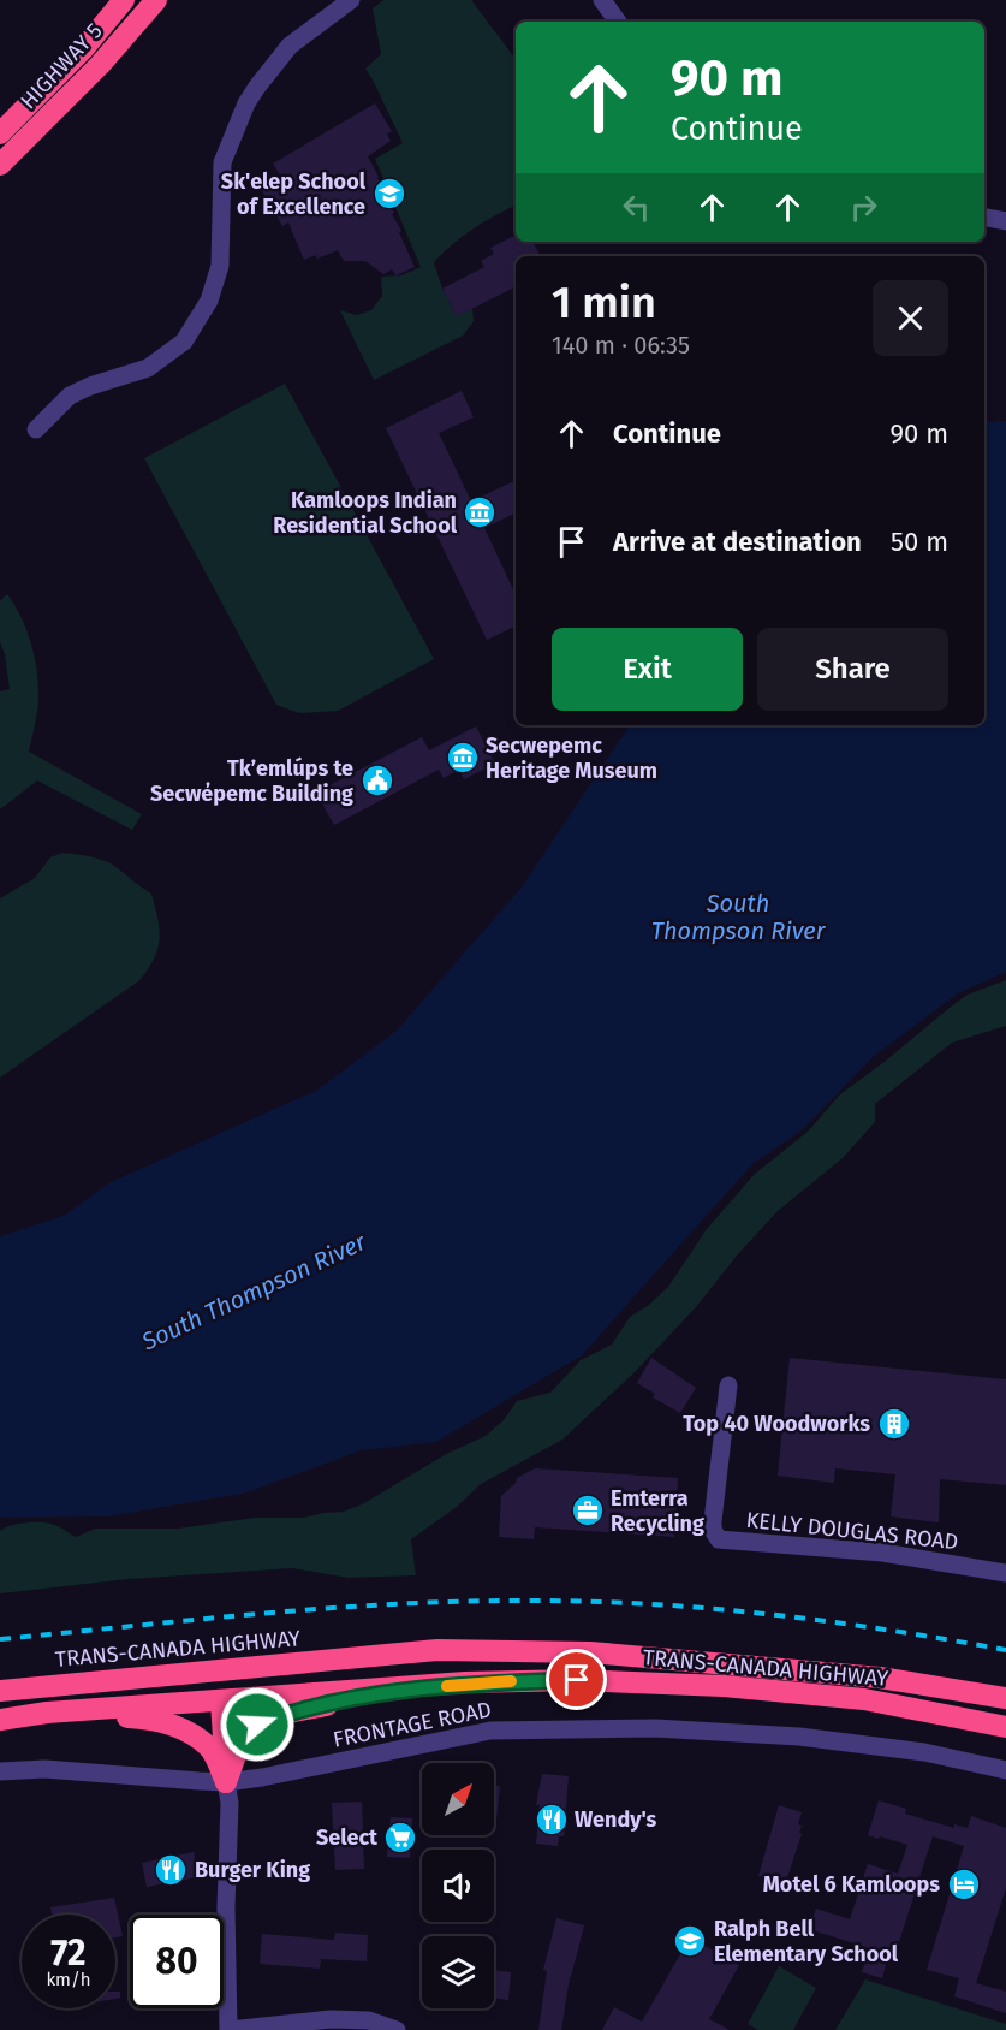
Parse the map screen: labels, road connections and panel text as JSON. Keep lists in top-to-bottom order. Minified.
{"streets":{"highway":["HIGHWAY 5","TRANS-CANADA HIGHWAY"],"street":["KELLY DOUGLAS ROAD","FRONTAGE ROAD"]},"water":["South Thompson River"],"places":{"school or university":["Sk'elep School of Excellence","Ralph Bell Elementary School"],"museum":["Kamloops Indian Residential School","Secwepemc Heritage Museum"],"public building":["Tk’emlúps te Secwe̓pemc Building"],"building":["Top 40 Woodworks"],"office":["Emterra Recycling"],"restaurant":["Wendy's","Burger King"],"supermarket":["Select"],"hotel":["Motel 6 Kamloops"]},"north":"top right","page":{"turn":["90 m","Continue"],"heading":["1 min","140 m · 06:35"],"list":[{"name":"Continue","value":"90 m"},{"name":"Arrive at destination","value":"50 m"}],"buttons":["Exit","Share"],"speed":"72 km/h","limit":"80"}}
